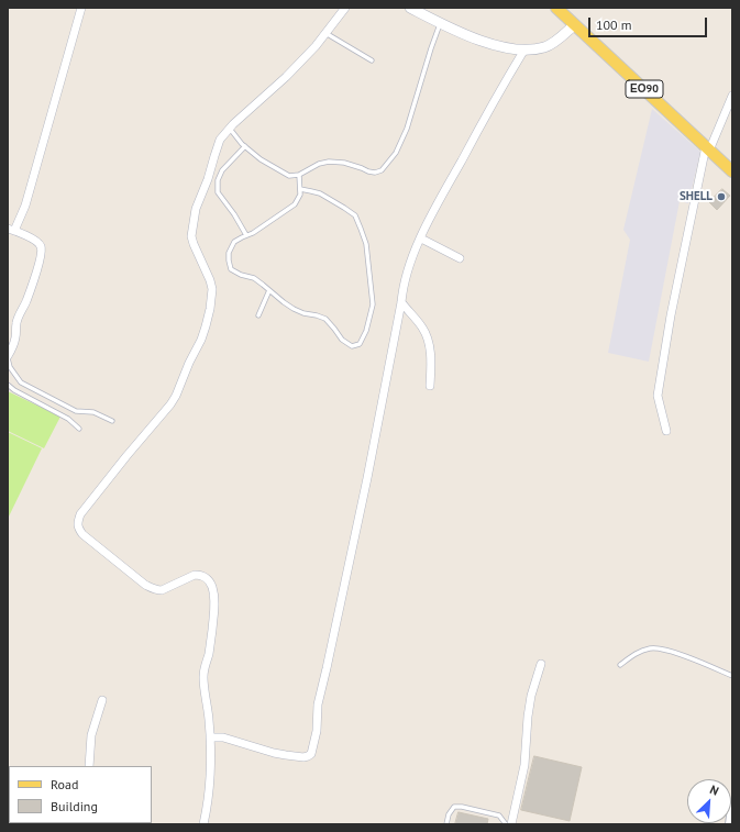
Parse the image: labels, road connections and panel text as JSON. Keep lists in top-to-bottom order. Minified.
{"streets":{"main road":["ΕΟ90"]},"places":["SHELL"],"legend":["Road","Building"],"scale_bar":"100 m","north":"top right"}
